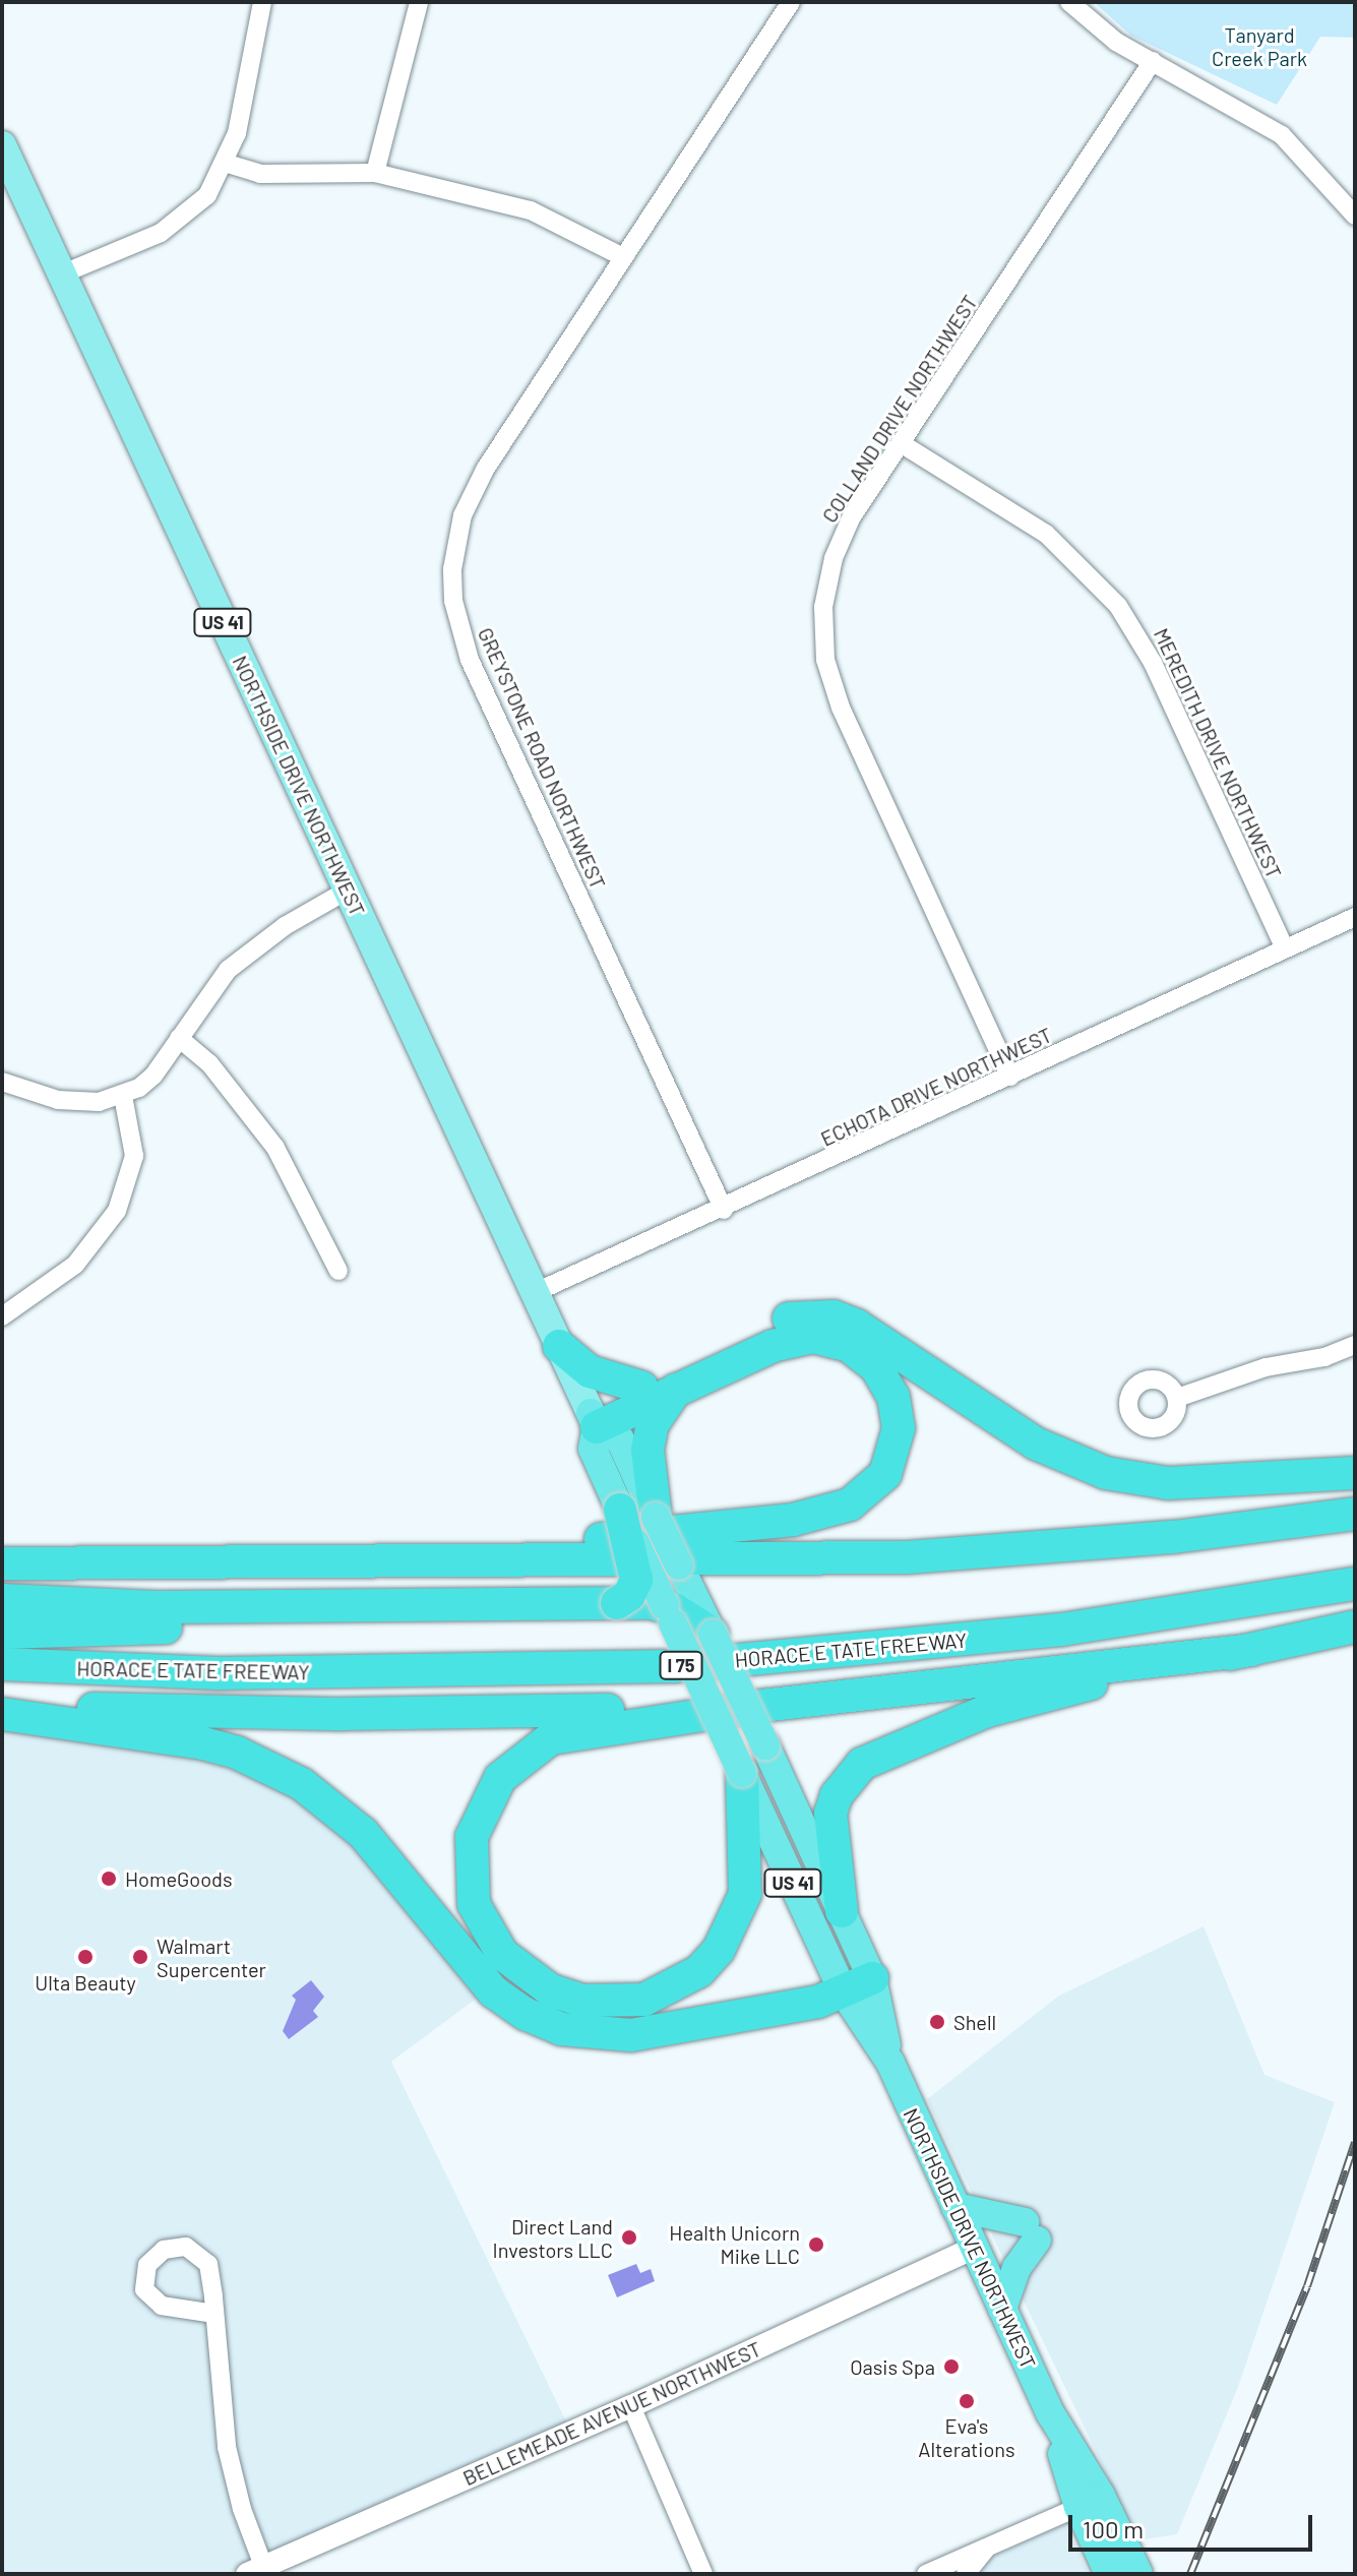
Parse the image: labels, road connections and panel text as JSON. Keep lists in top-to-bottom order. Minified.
{"streets":{"highway":["US 41","NORTHSIDE DRIVE NORTHWEST","HORACE E TATE FREEWAY","I 75"],"street":["COLLAND DRIVE NORTHWEST","MEREDITH DRIVE NORTHWEST","GREYSTONE ROAD NORTHWEST","ECHOTA DRIVE NORTHWEST","BELLEMEADE AVENUE NORTHWEST"]},"crossings":[["COLLAND DRIVE NORTHWEST","MEREDITH DRIVE NORTHWEST"],["COLLAND DRIVE NORTHWEST","ECHOTA DRIVE NORTHWEST"],["MEREDITH DRIVE NORTHWEST","ECHOTA DRIVE NORTHWEST"],["GREYSTONE ROAD NORTHWEST","ECHOTA DRIVE NORTHWEST"],["NORTHSIDE DRIVE NORTHWEST","ECHOTA DRIVE NORTHWEST"],["NORTHSIDE DRIVE NORTHWEST","BELLEMEADE AVENUE NORTHWEST"]],"parks":["Tanyard Creek Park"],"places":["HomeGoods","Ulta Beauty","Walmart Supercenter","Shell","Direct Land Investors LLC","Health Unicorn Mike LLC","Oasis Spa","Eva's Alterations"],"scale_bar":"100 m"}
